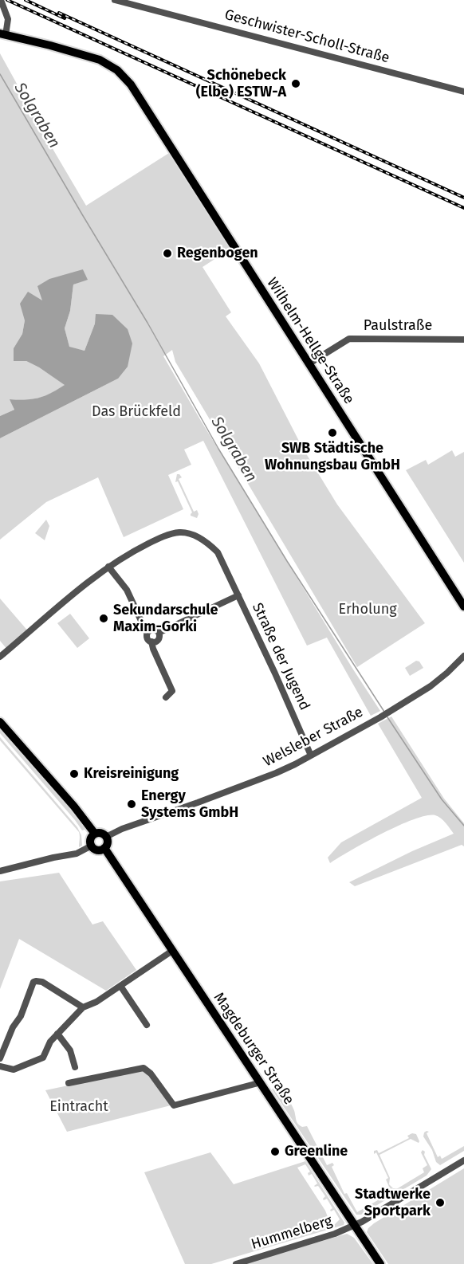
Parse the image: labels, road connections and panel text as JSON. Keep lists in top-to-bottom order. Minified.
{"streets":{"main road":["Wilhelm-Hellge-Straße","Magdeburger Straße"],"street":["Geschwister-Scholl-Straße","Paulstraße","Straße der Jugend","Welsleber Straße","Hummelberg"]},"crossings":[["Paulstraße","Wilhelm-Hellge-Straße"],["Straße der Jugend","Welsleber Straße"],["Welsleber Straße","Magdeburger Straße"],["Magdeburger Straße","Hummelberg"]],"water":["Solgraben"],"parks":["Das Brückfeld","Erholung","Eintracht"],"places":["Schönebeck (Elbe) ESTW-A","Regenbogen","SWB Städtische Wohnungsbau GmbH","Sekundarschule Maxim-Gorki","Kreisreinigung","Energy Systems GmbH","Greenline","Stadtwerke Sportpark"]}
